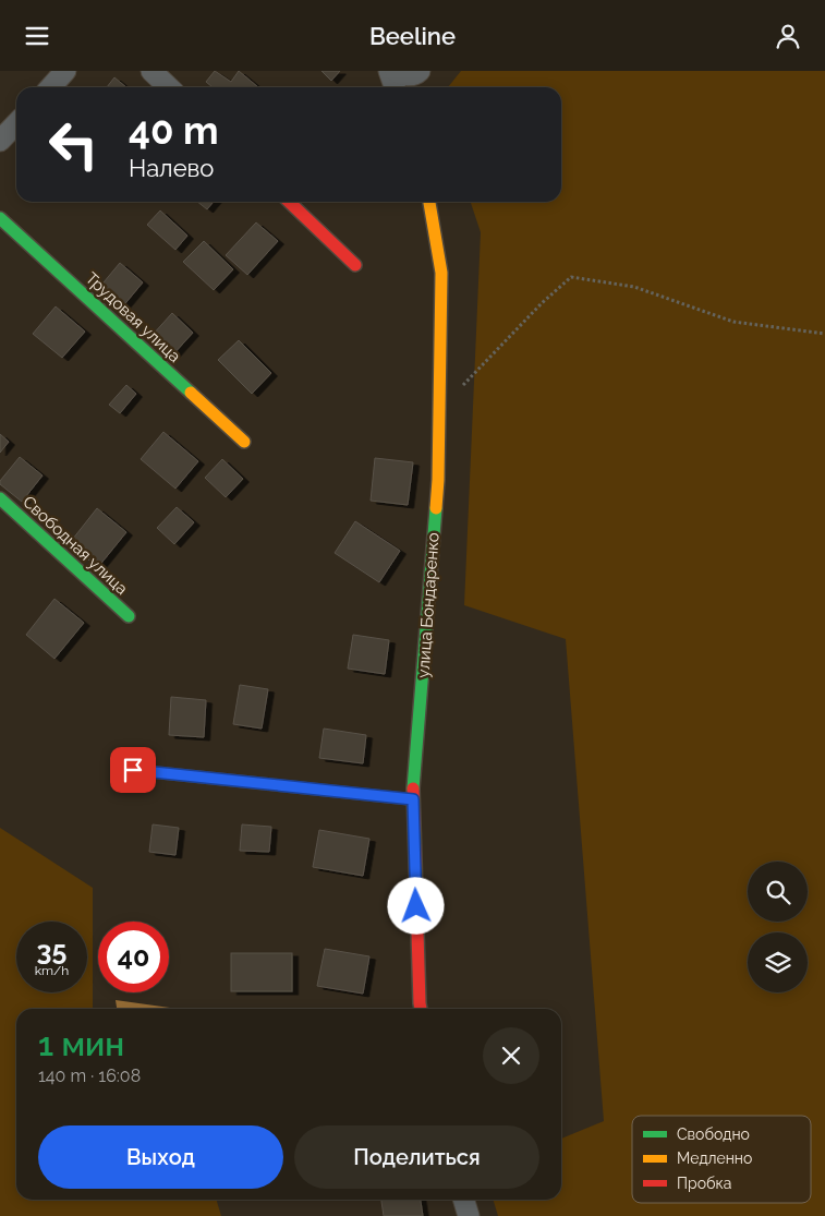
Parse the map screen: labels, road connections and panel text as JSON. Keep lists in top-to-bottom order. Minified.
{"streets":{"street":["Трудовая улица","Свободная улица","улица Бондаренко"]},"legend":["Свободно","Медленно","Пробка"],"page":{"header":"Beeline","turn":["40 m","Налево"],"speed":"35 km/h","limit":"40","heading":["1 мин","140 m · 16:08"],"buttons":["Выход","Поделиться"]}}
